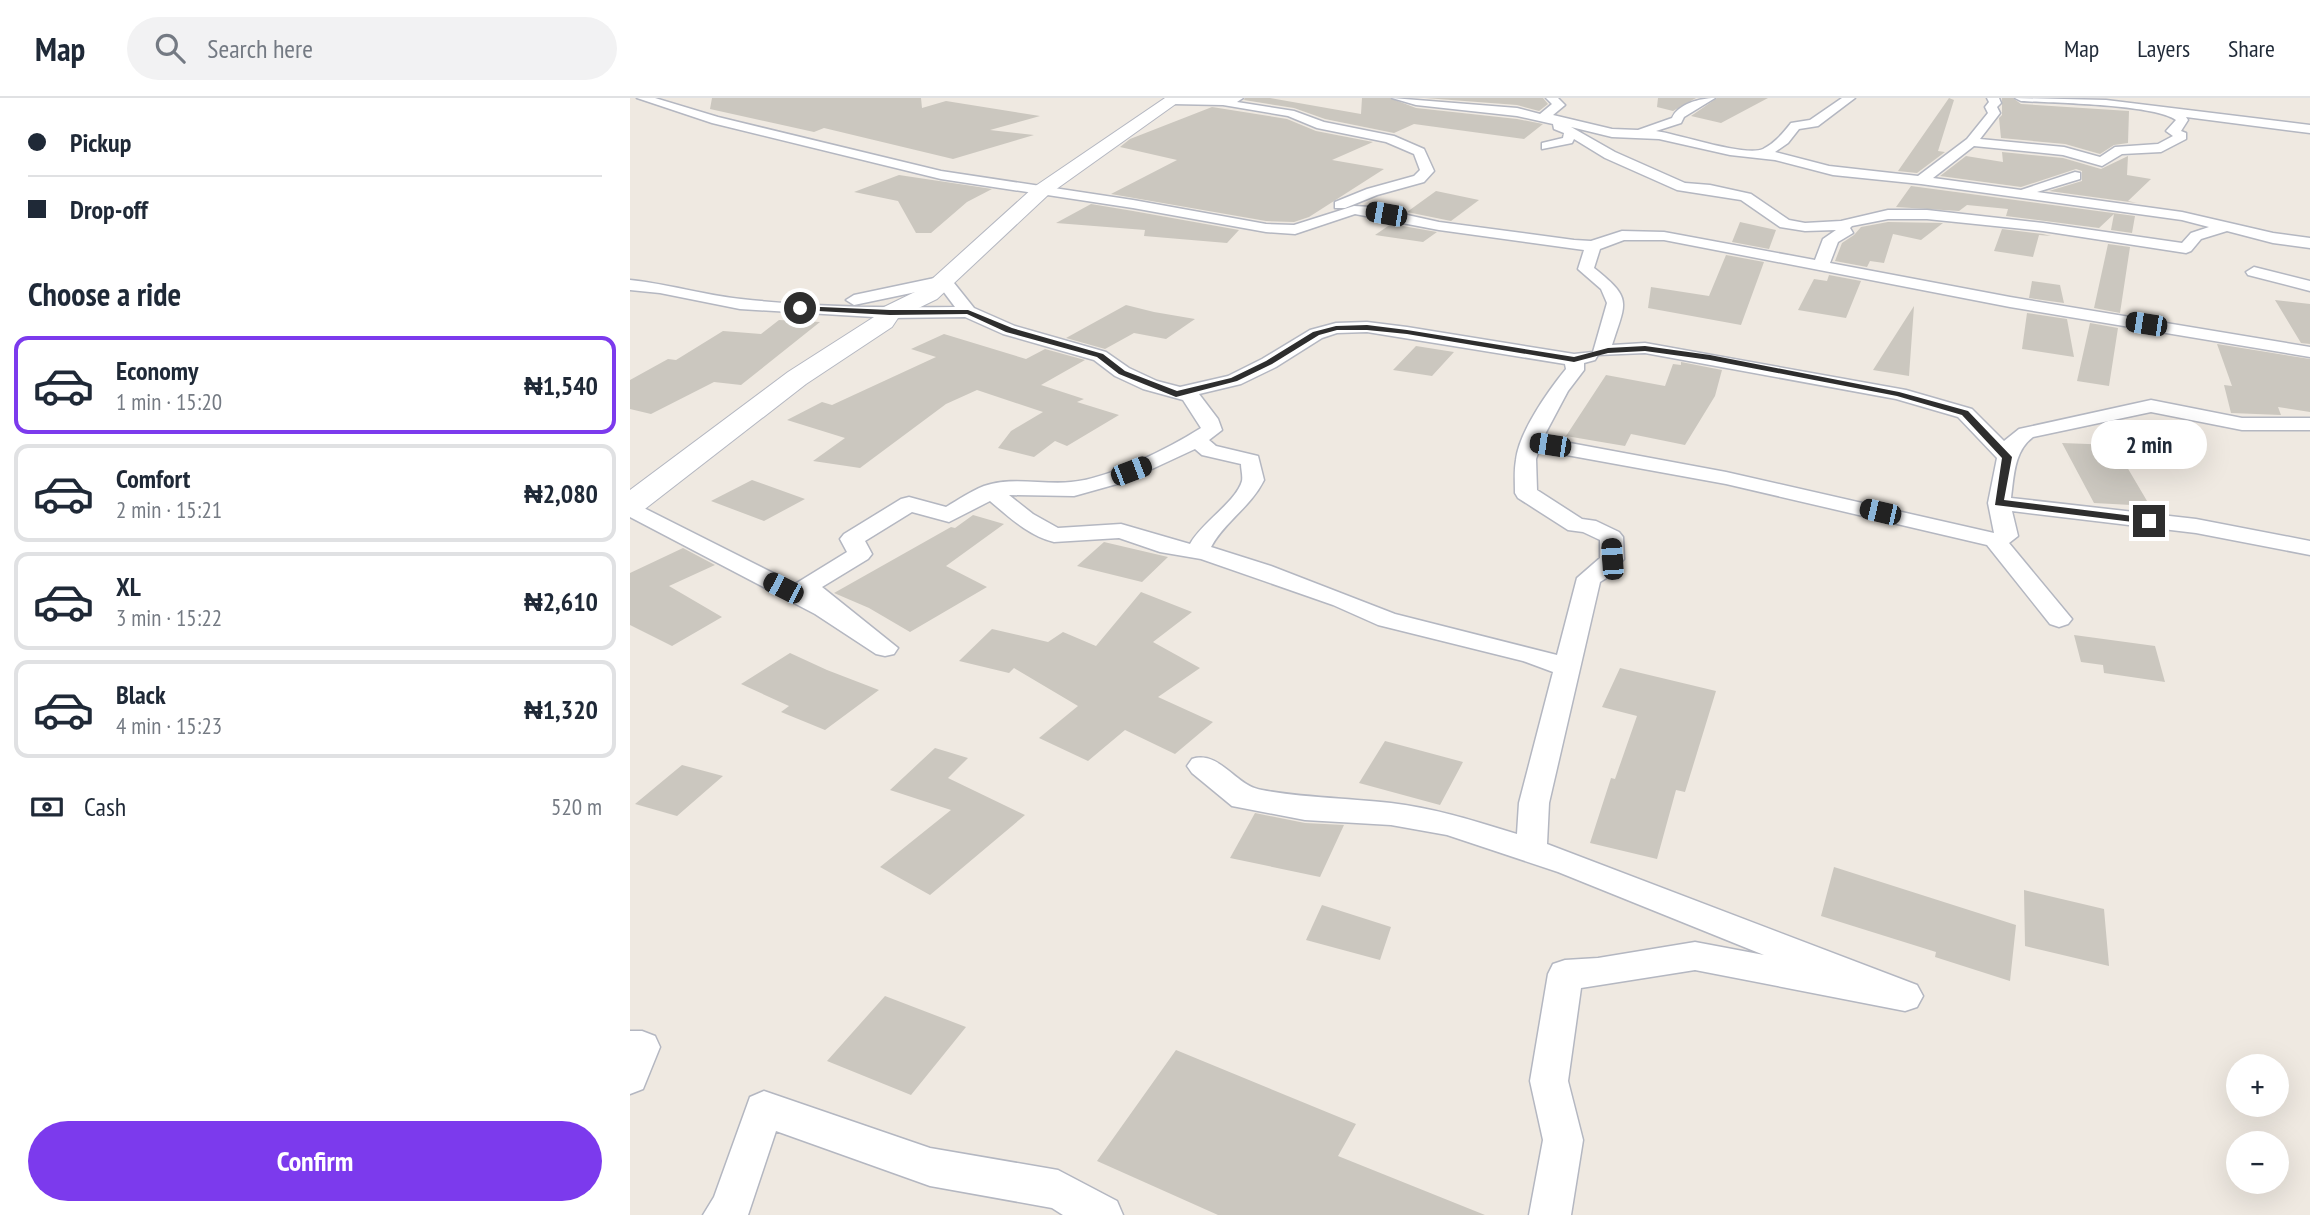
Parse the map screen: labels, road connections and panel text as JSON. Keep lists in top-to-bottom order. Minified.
{"page":{"header":"Map","search":"Search here","nav":["Map","Layers","Share"],"banner":["Pickup","Drop-off"],"heading":"Choose a ride","list":[{"name":"Economy","note":"1 min · 15:20","value":"₦1,540"},{"name":"Comfort","note":"2 min · 15:21","value":"₦2,080"},{"name":"XL","note":"3 min · 15:22","value":"₦2,610"},{"name":"Black","note":"4 min · 15:23","value":"₦1,320"}],"bubble":"2 min","pay":["Cash","520 m"],"map_buttons":["+","−"],"buttons":"Confirm"}}
